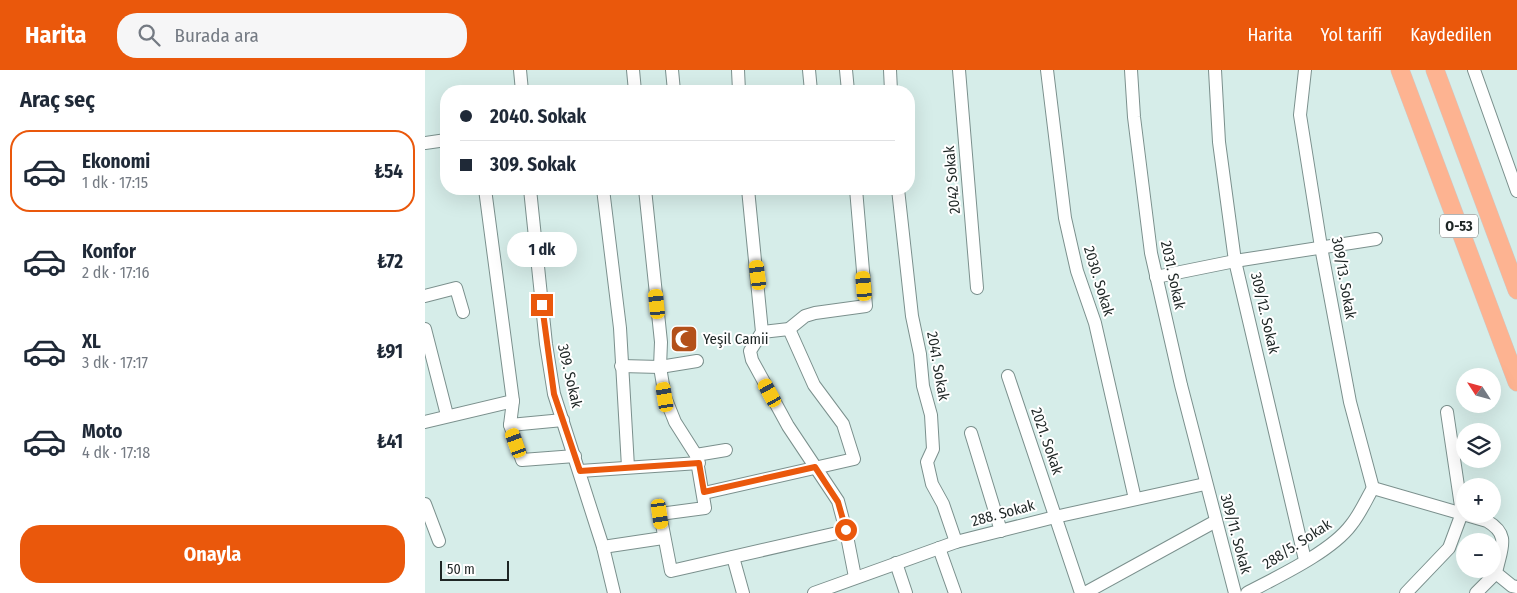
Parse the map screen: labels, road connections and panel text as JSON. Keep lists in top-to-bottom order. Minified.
{"streets":{"highway":["O-53"],"street":["2042 Sokak","2031. Sokak","309/13. Sokak","2030. Sokak","309/12. Sokak","2041. Sokak","309. Sokak","2021. Sokak","288. Sokak","309/11. Sokak","288/5. Sokak"]},"crossings":[["2031. Sokak","288. Sokak"],["2031. Sokak","309/11. Sokak"],["309/13. Sokak","288/5. Sokak"],["2030. Sokak","288. Sokak"],["309/12. Sokak","288/5. Sokak"],["2041. Sokak","288. Sokak"],["2021. Sokak","288. Sokak"],["288. Sokak","309/11. Sokak"]],"places":{"mosque":["Yeşil Camii"]},"scale_bar":"50 m","north":"top left","page":{"header":"Harita","search":"Burada ara","nav":["Harita","Yol tarifi","Kaydedilen"],"heading":"Araç seç","banner":["2040. Sokak","309. Sokak"],"list":[{"name":"Ekonomi","note":"1 dk · 17:15","value":"₺54"},{"name":"Konfor","note":"2 dk · 17:16","value":"₺72"},{"name":"XL","note":"3 dk · 17:17","value":"₺91"},{"name":"Moto","note":"4 dk · 17:18","value":"₺41"}],"bubble":"1 dk","map_buttons":["+","−"],"buttons":"Onayla","scale":"50 m"}}
